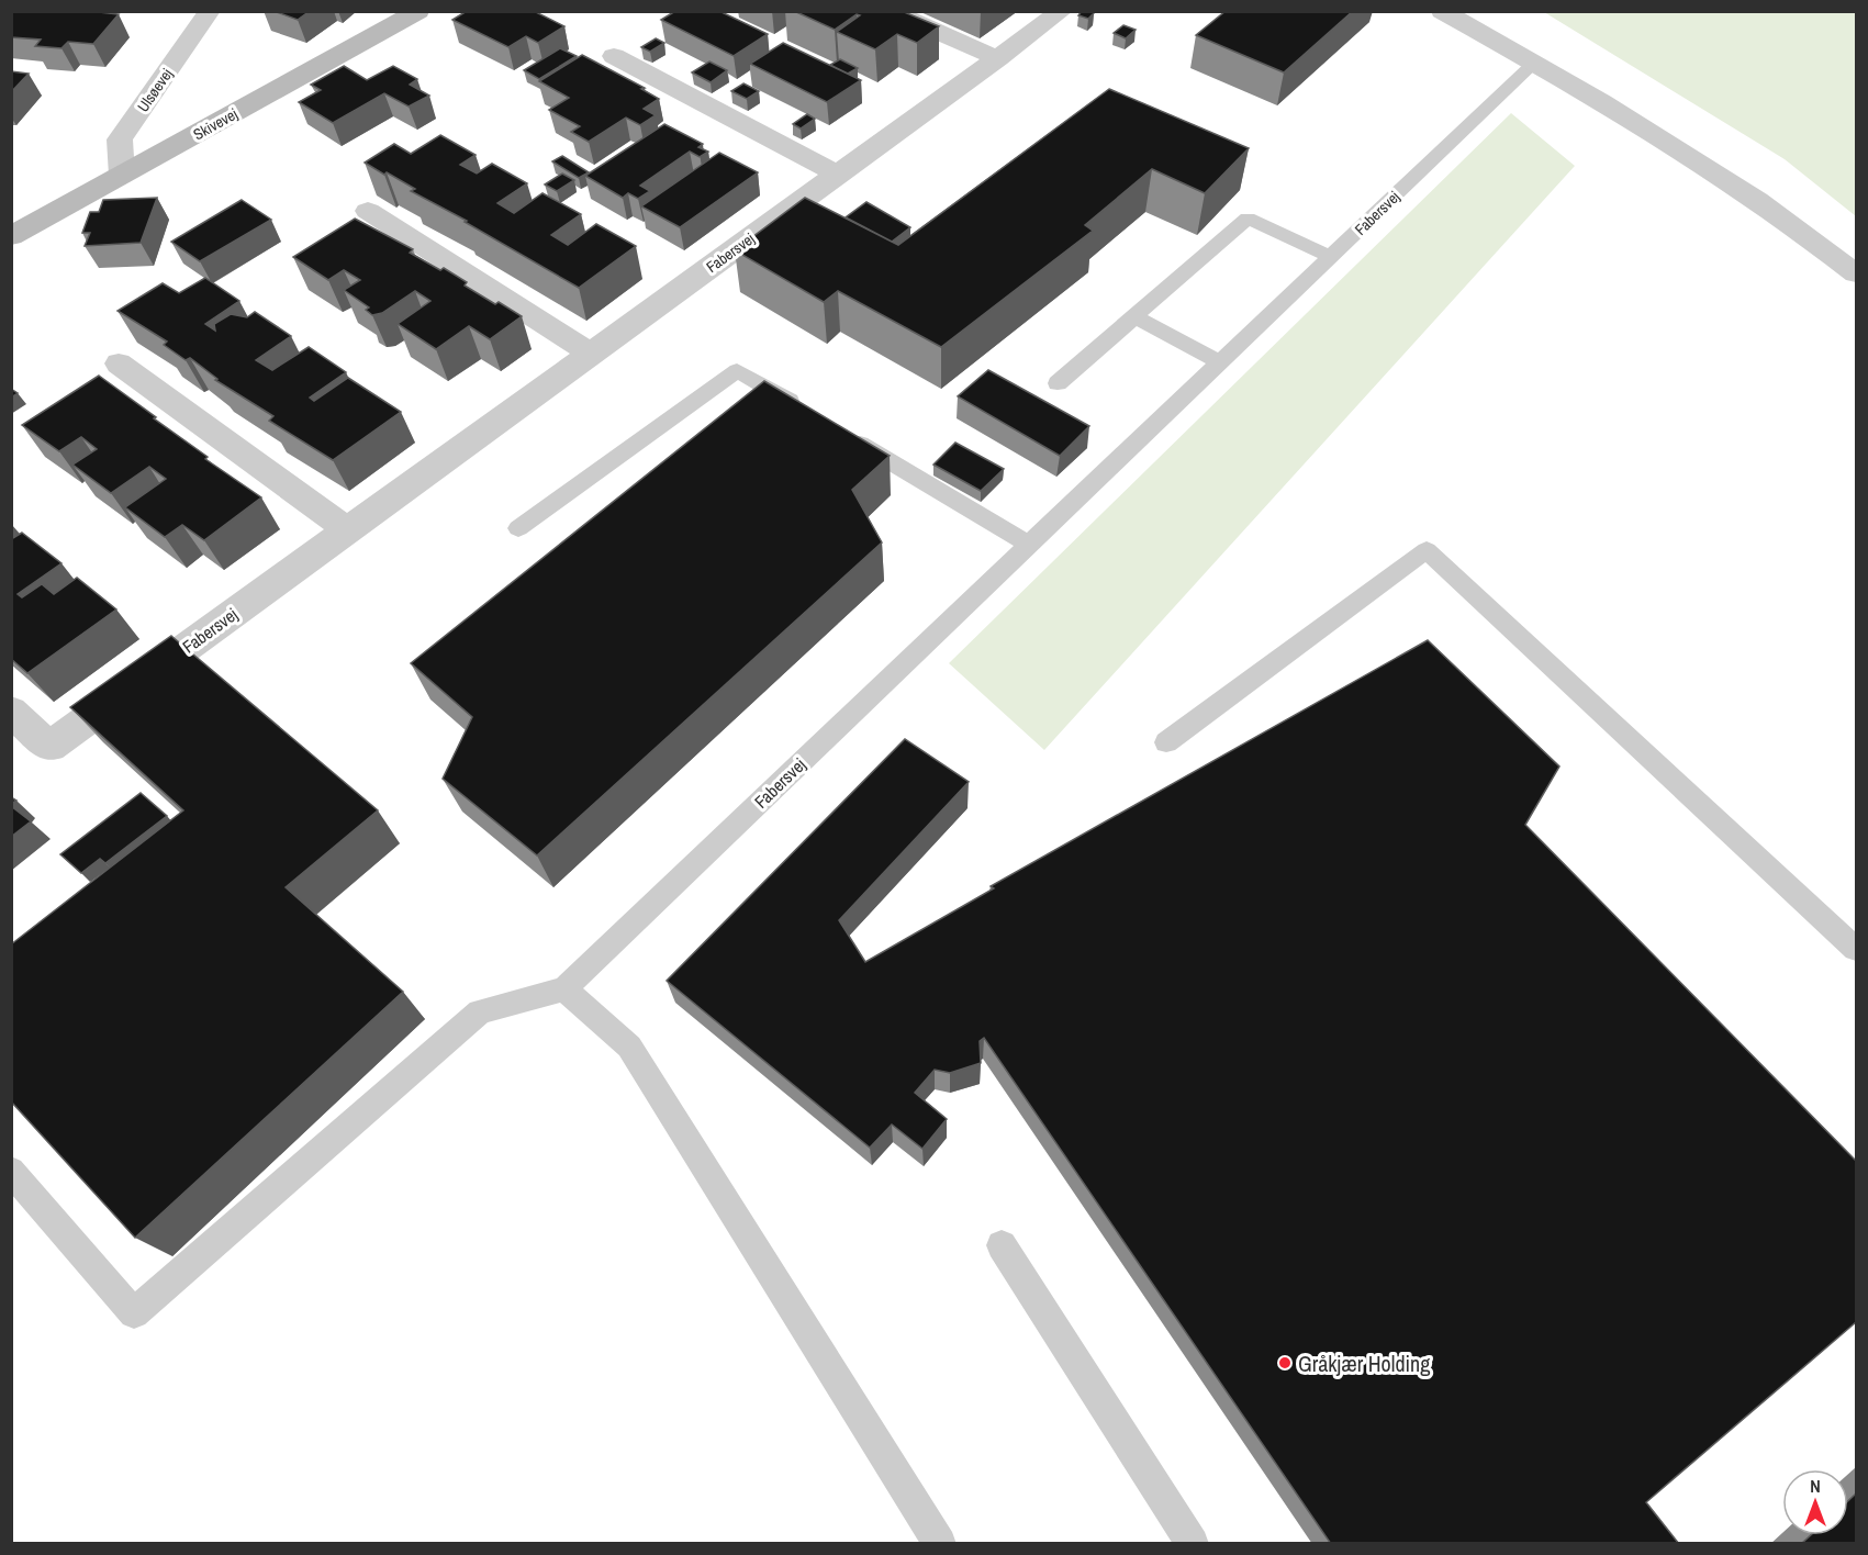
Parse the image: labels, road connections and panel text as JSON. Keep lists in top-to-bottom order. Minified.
{"streets":{"street":["Ulsøevej","Skivevej","Fabersvej"]},"crossings":[["Ulsøevej","Skivevej"]],"places":["Gråkjær Holding"],"north":"top"}
